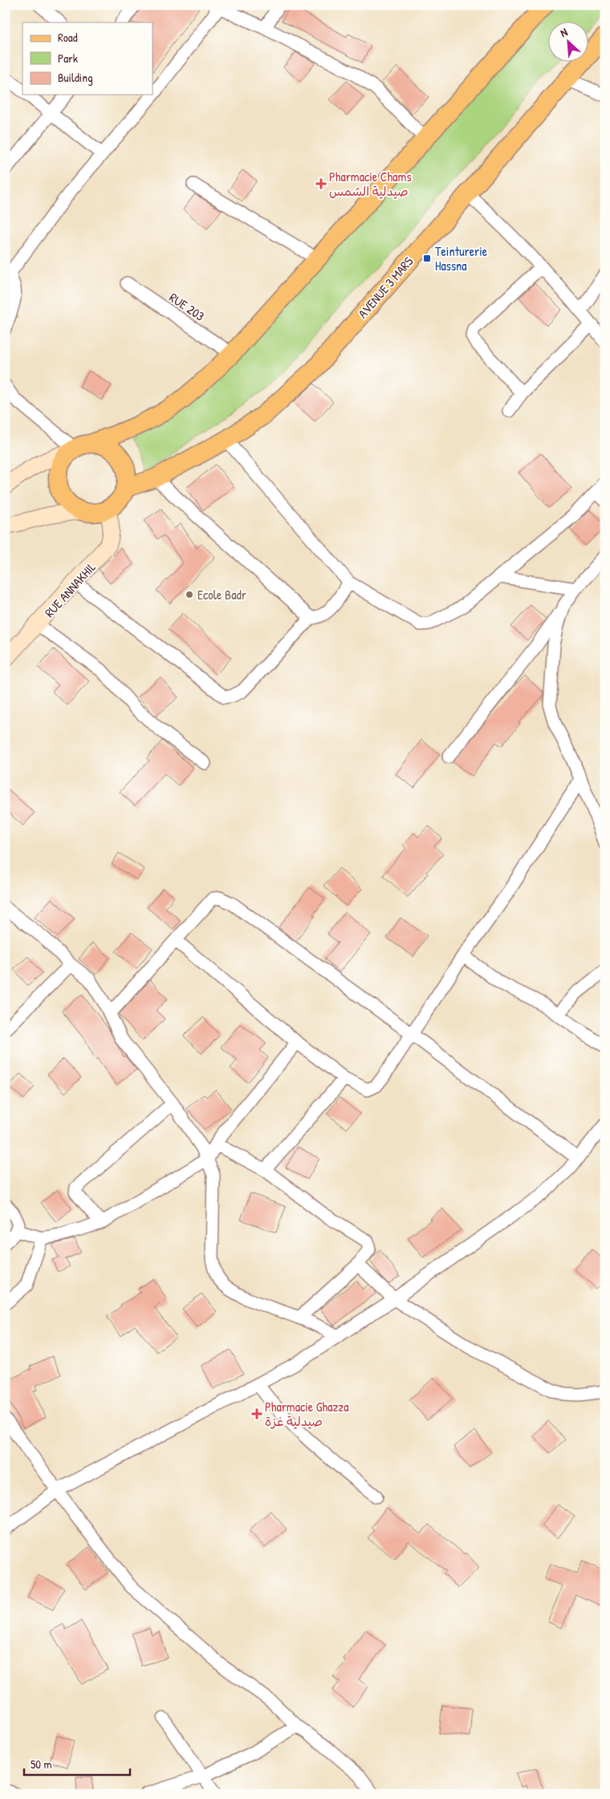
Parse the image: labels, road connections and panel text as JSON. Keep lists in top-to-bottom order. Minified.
{"streets":{"main road":["AVENUE 3 MARS"],"street":["RUE 203","RUE ANNAKHIL"]},"crossings":[["AVENUE 3 MARS","RUE ANNAKHIL"]],"places":{"health":["Pharmacie Chams صيدلية الشمس","Pharmacie Ghazza صيدلية غزة"],"transit":["Teinturerie Hassna"],"other":["Ecole Badr"]},"legend":["Road","Park","Building"],"scale_bar":"50 m","north":"top left"}
